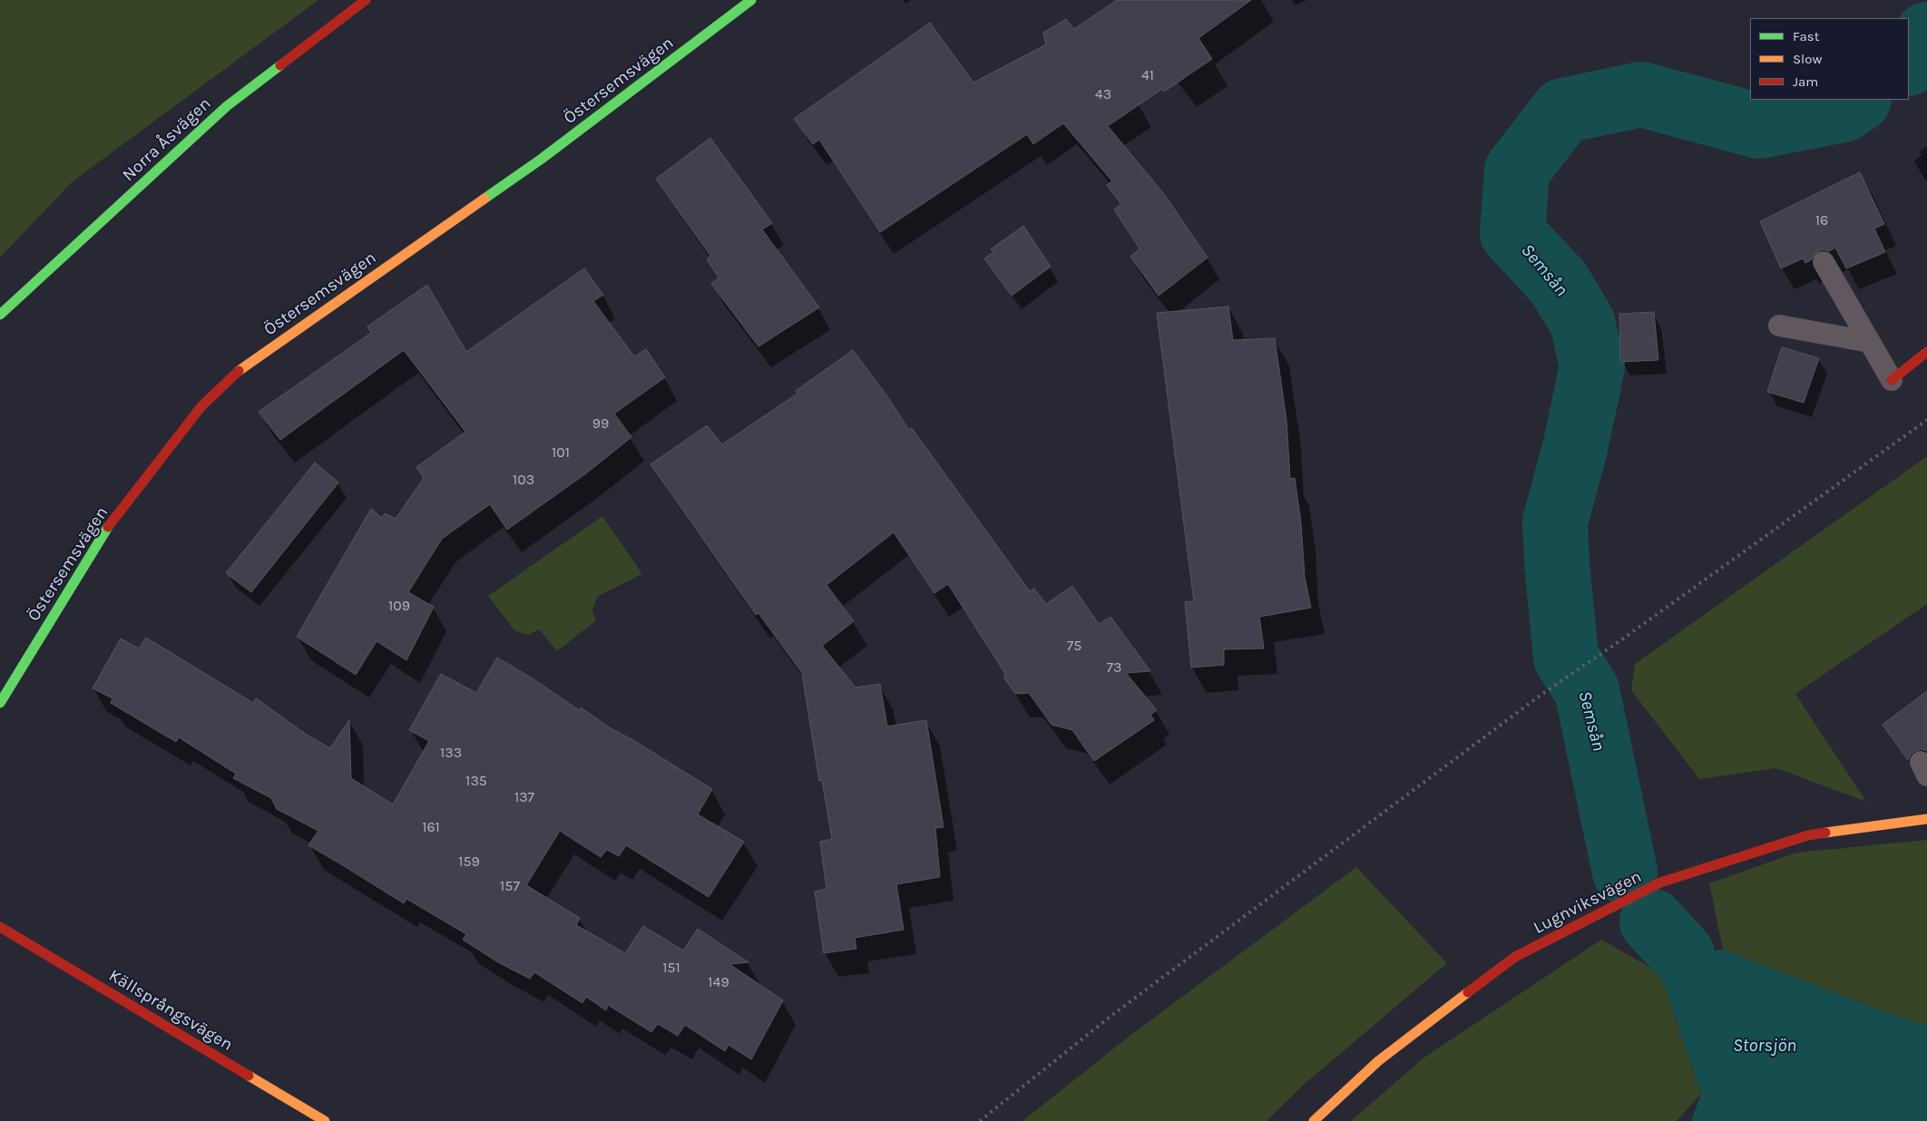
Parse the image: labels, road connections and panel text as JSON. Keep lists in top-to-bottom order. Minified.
{"streets":{"street":["Östersemsvägen","Norra Åsvägen","Lugnviksvägen","Källsprångsvägen"]},"water":["Semsån","Storsjön"],"house_numbers":["41","43","16","99","101","103","109","75","73","133","135","137","161","159","157","151","149"],"legend":["Fast","Slow","Jam"]}
